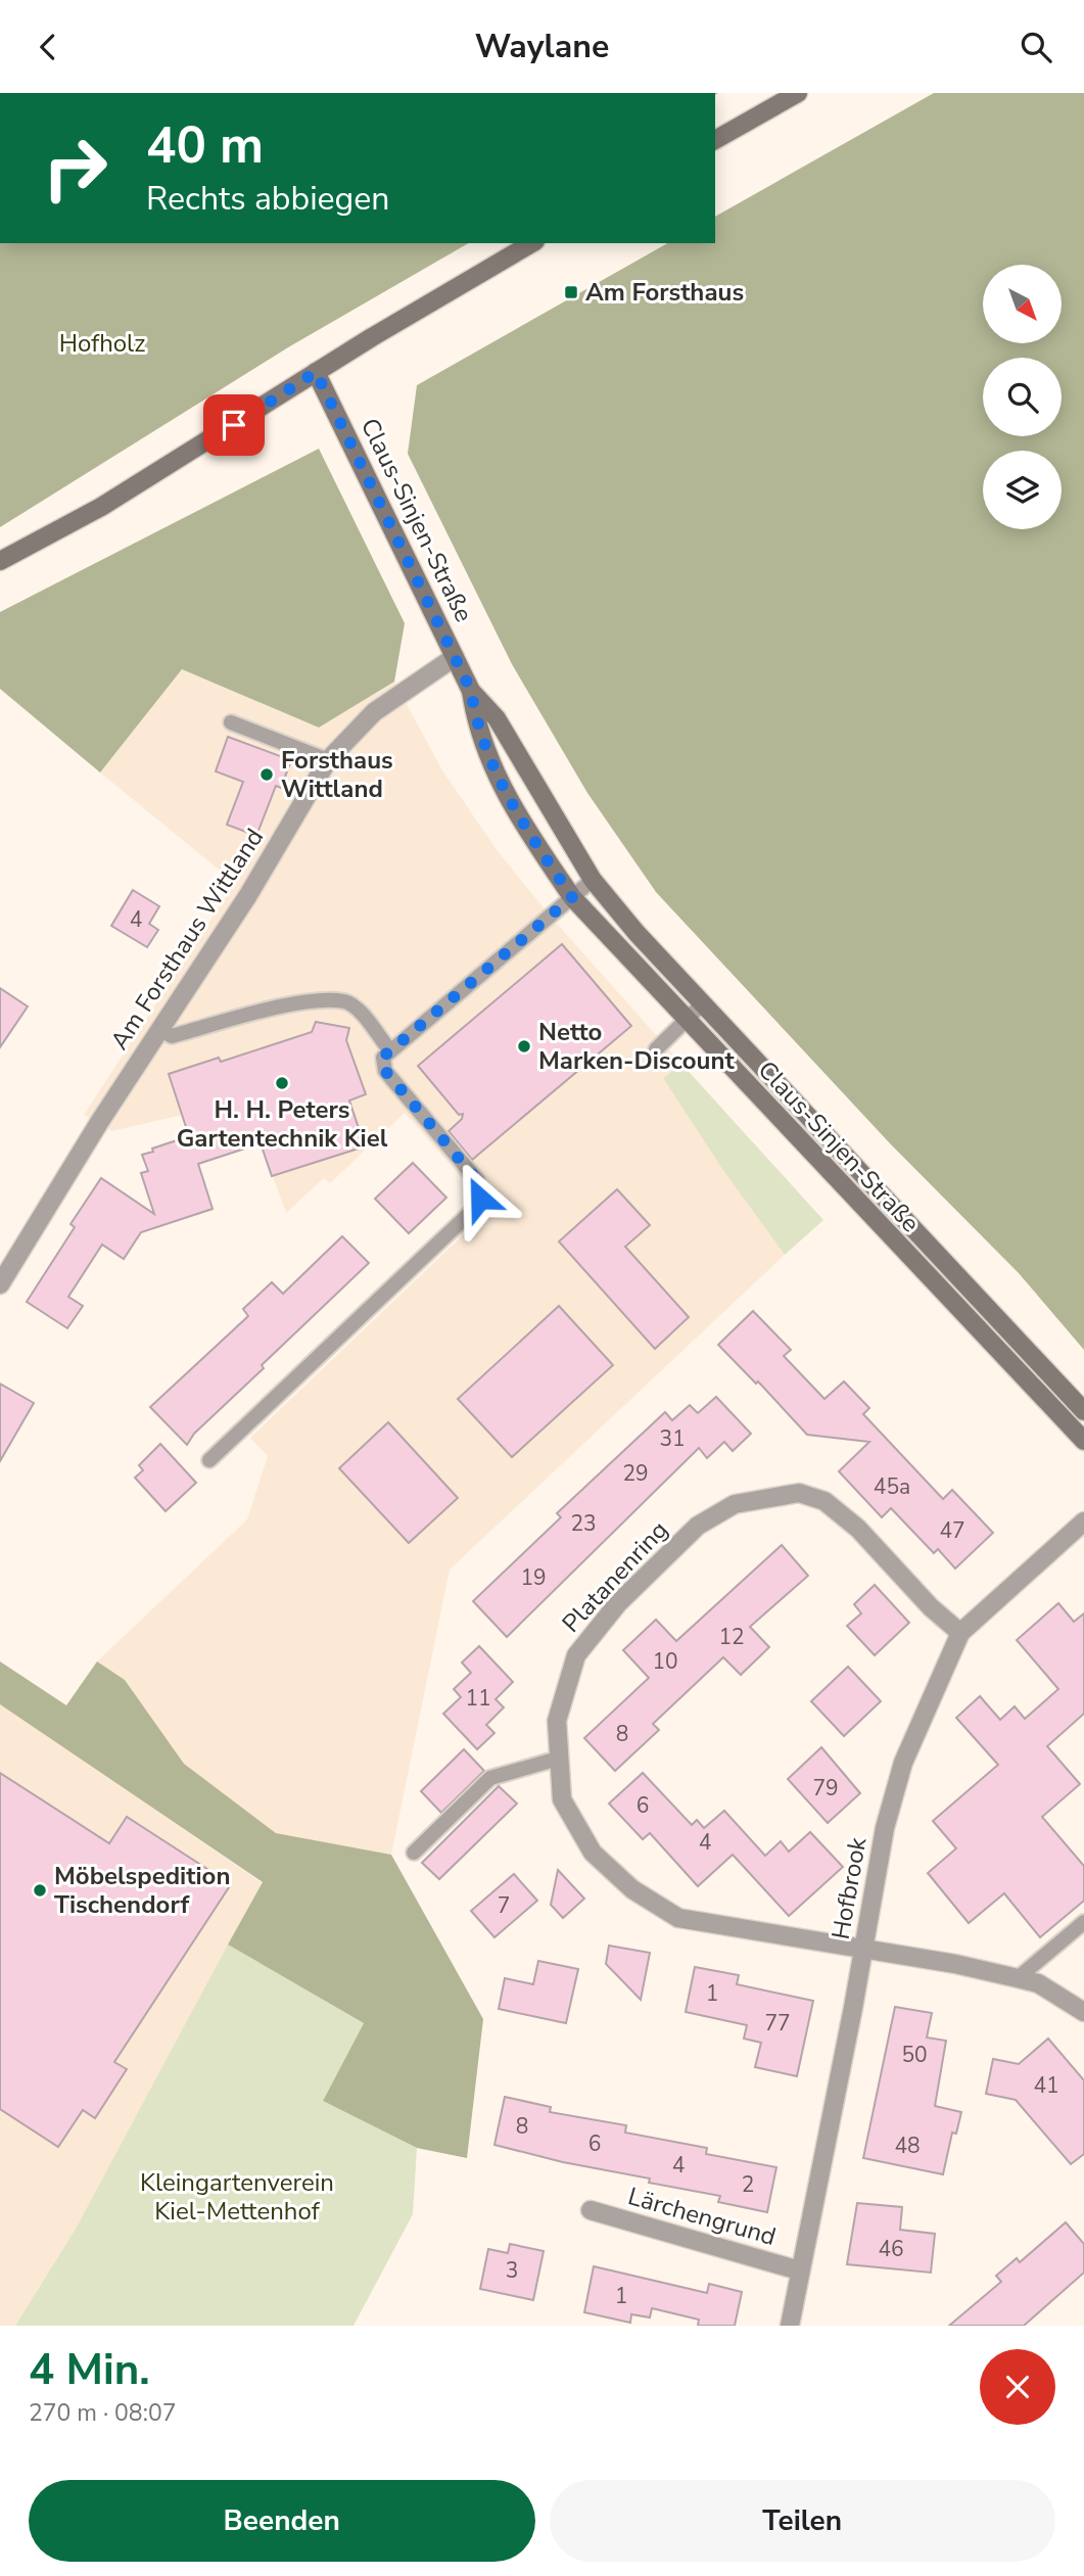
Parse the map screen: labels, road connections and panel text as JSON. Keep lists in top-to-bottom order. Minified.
{"streets":{"street":["Claus-Sinjen-Straße","Am Forsthaus Wittland","Platanenring","Hofbrook","Lärchengrund"]},"crossings":[["Claus-Sinjen-Straße","Am Forsthaus Wittland"],["Platanenring","Hofbrook"],["Hofbrook","Lärchengrund"]],"parks":["Hofholz","Kleingartenverein Kiel-Mettenhof"],"places":{"transit":["Am Forsthaus"],"other":["Forsthaus Wittland","Netto Marken-Discount","H. H. Peters Gartentechnik Kiel","Möbelspedition Tischendorf"]},"house_numbers":["4","31","29","45a","23","47","19","12","10","11","8","79","6","4","7","1","77","50","41","8","6","48","4","2","46","3","1"],"north":"bottom right","page":{"header":"Waylane","turn":["40 m","Rechts abbiegen"],"heading":["4 Min.","270 m · 08:07"],"buttons":["Beenden","Teilen"]}}
